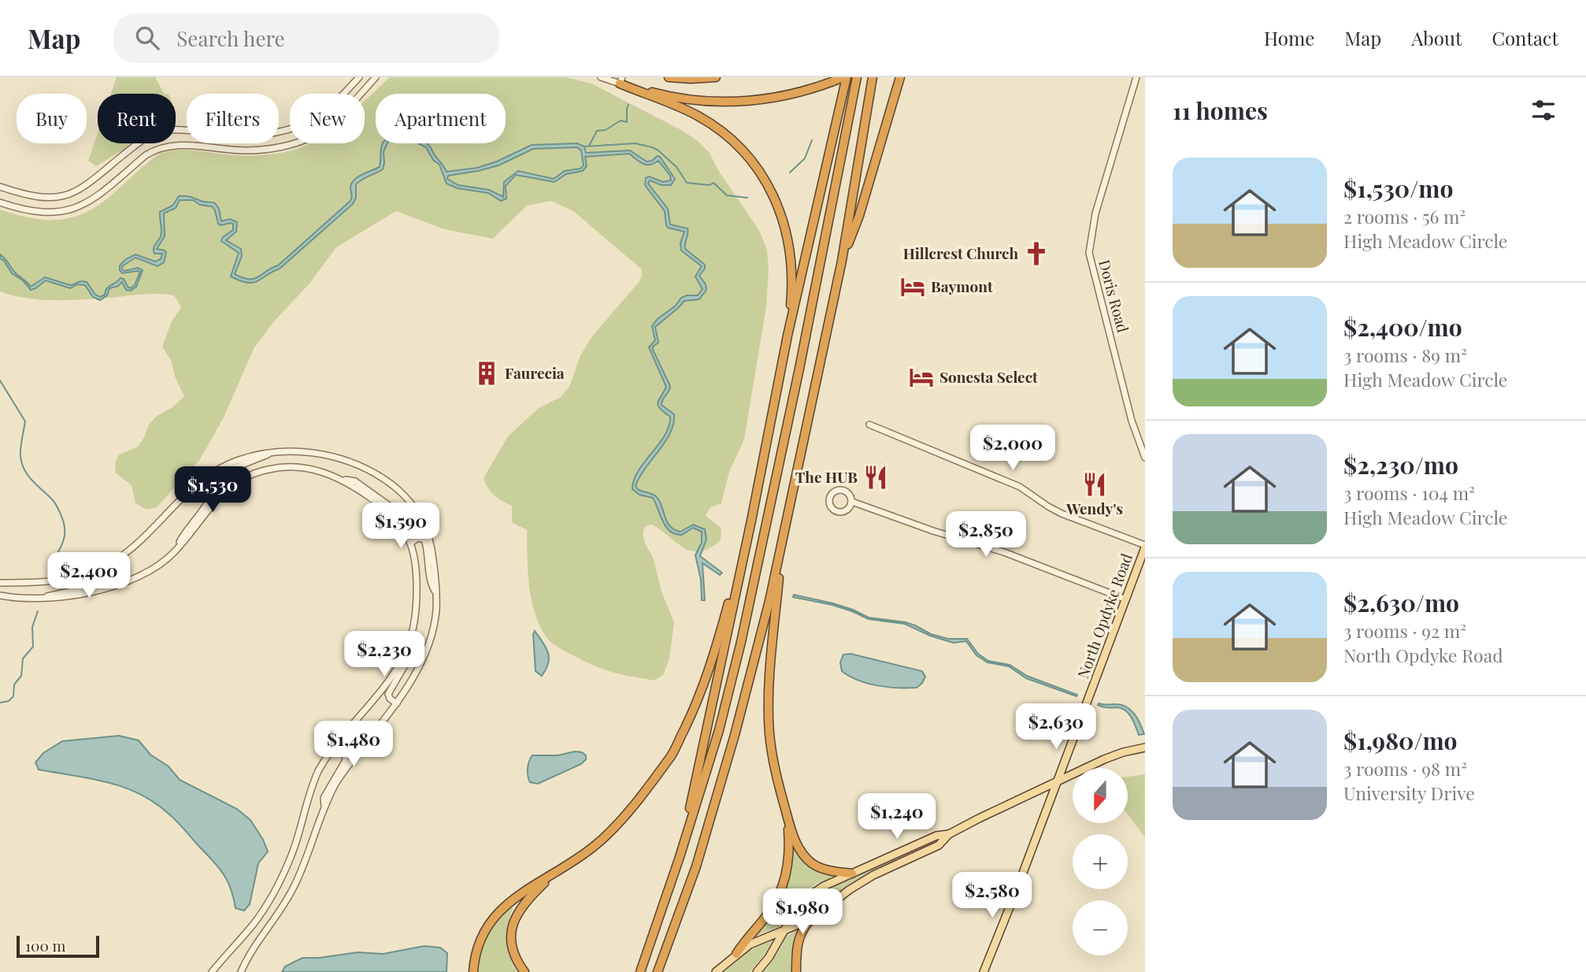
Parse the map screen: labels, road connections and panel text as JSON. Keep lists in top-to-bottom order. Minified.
{"streets":{"main road":["North Opdyke Road"],"street":["Doris Road"]},"places":{"church":["Hillcrest Church"],"hotel":["Baymont","Sonesta Select"],"building":["Faurecia"],"restaurant":["The HUB","Wendy's"]},"scale_bar":"100 m","north":"bottom","page":{"header":"Map","search":"Search here","nav":["Home","Map","About","Contact"],"heading":"11 homes","chip":["Buy","Rent","Filters","New","Apartment"],"list":[{"name":"$1,530/mo","note":"2 rooms · 56 m² · High Meadow Circle"},{"name":"$2,400/mo","note":"3 rooms · 89 m² · High Meadow Circle"},{"name":"$2,230/mo","note":"3 rooms · 104 m² · High Meadow Circle"},{"name":"$2,630/mo","note":"3 rooms · 92 m² · North Opdyke Road"},{"name":"$1,980/mo","note":"3 rooms · 98 m² · University Drive"}],"price":["$2,000","$1,530","$1,590","$2,850","$2,400","$2,230","$2,630","$1,480","$1,240","$2,580","$1,980"],"map_buttons":["+","−"],"scale":"100 m"}}
